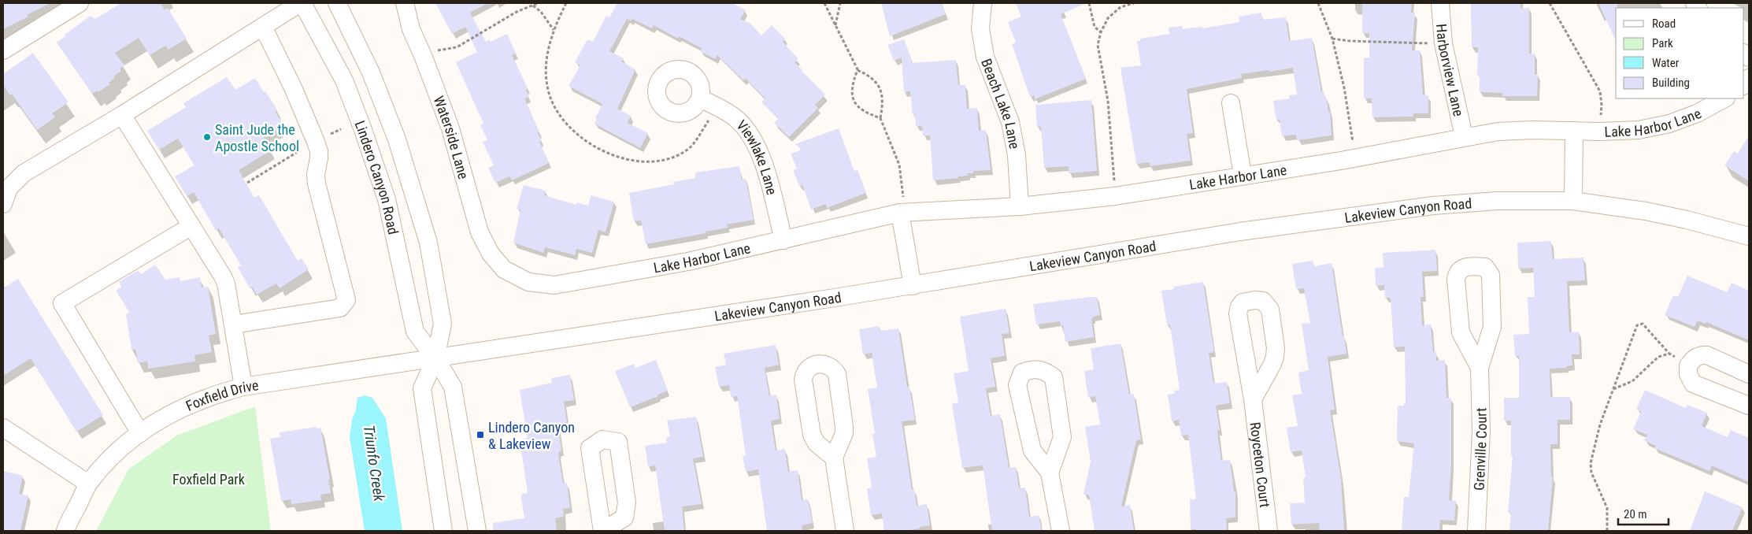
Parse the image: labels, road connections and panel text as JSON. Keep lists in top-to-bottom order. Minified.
{"streets":{"street":["Harborview Lane","Beach Lake Lane","Lake Harbor Lane","Waterside Lane","Viewlake Lane","Lindero Canyon Road","Lakeview Canyon Road","Foxfield Drive","Grenville Court","Royceton Court"]},"crossings":[["Harborview Lane","Lake Harbor Lane"],["Beach Lake Lane","Lake Harbor Lane"],["Lake Harbor Lane","Waterside Lane"],["Lake Harbor Lane","Viewlake Lane"],["Lindero Canyon Road","Lakeview Canyon Road"],["Lindero Canyon Road","Foxfield Drive"],["Lakeview Canyon Road","Foxfield Drive"]],"water":["Triunfo Creek"],"parks":["Foxfield Park"],"places":{"other":["Saint Jude the Apostle School"],"transit":["Lindero Canyon & Lakeview"]},"legend":["Road","Park","Water","Building"],"scale_bar":"20 m"}
